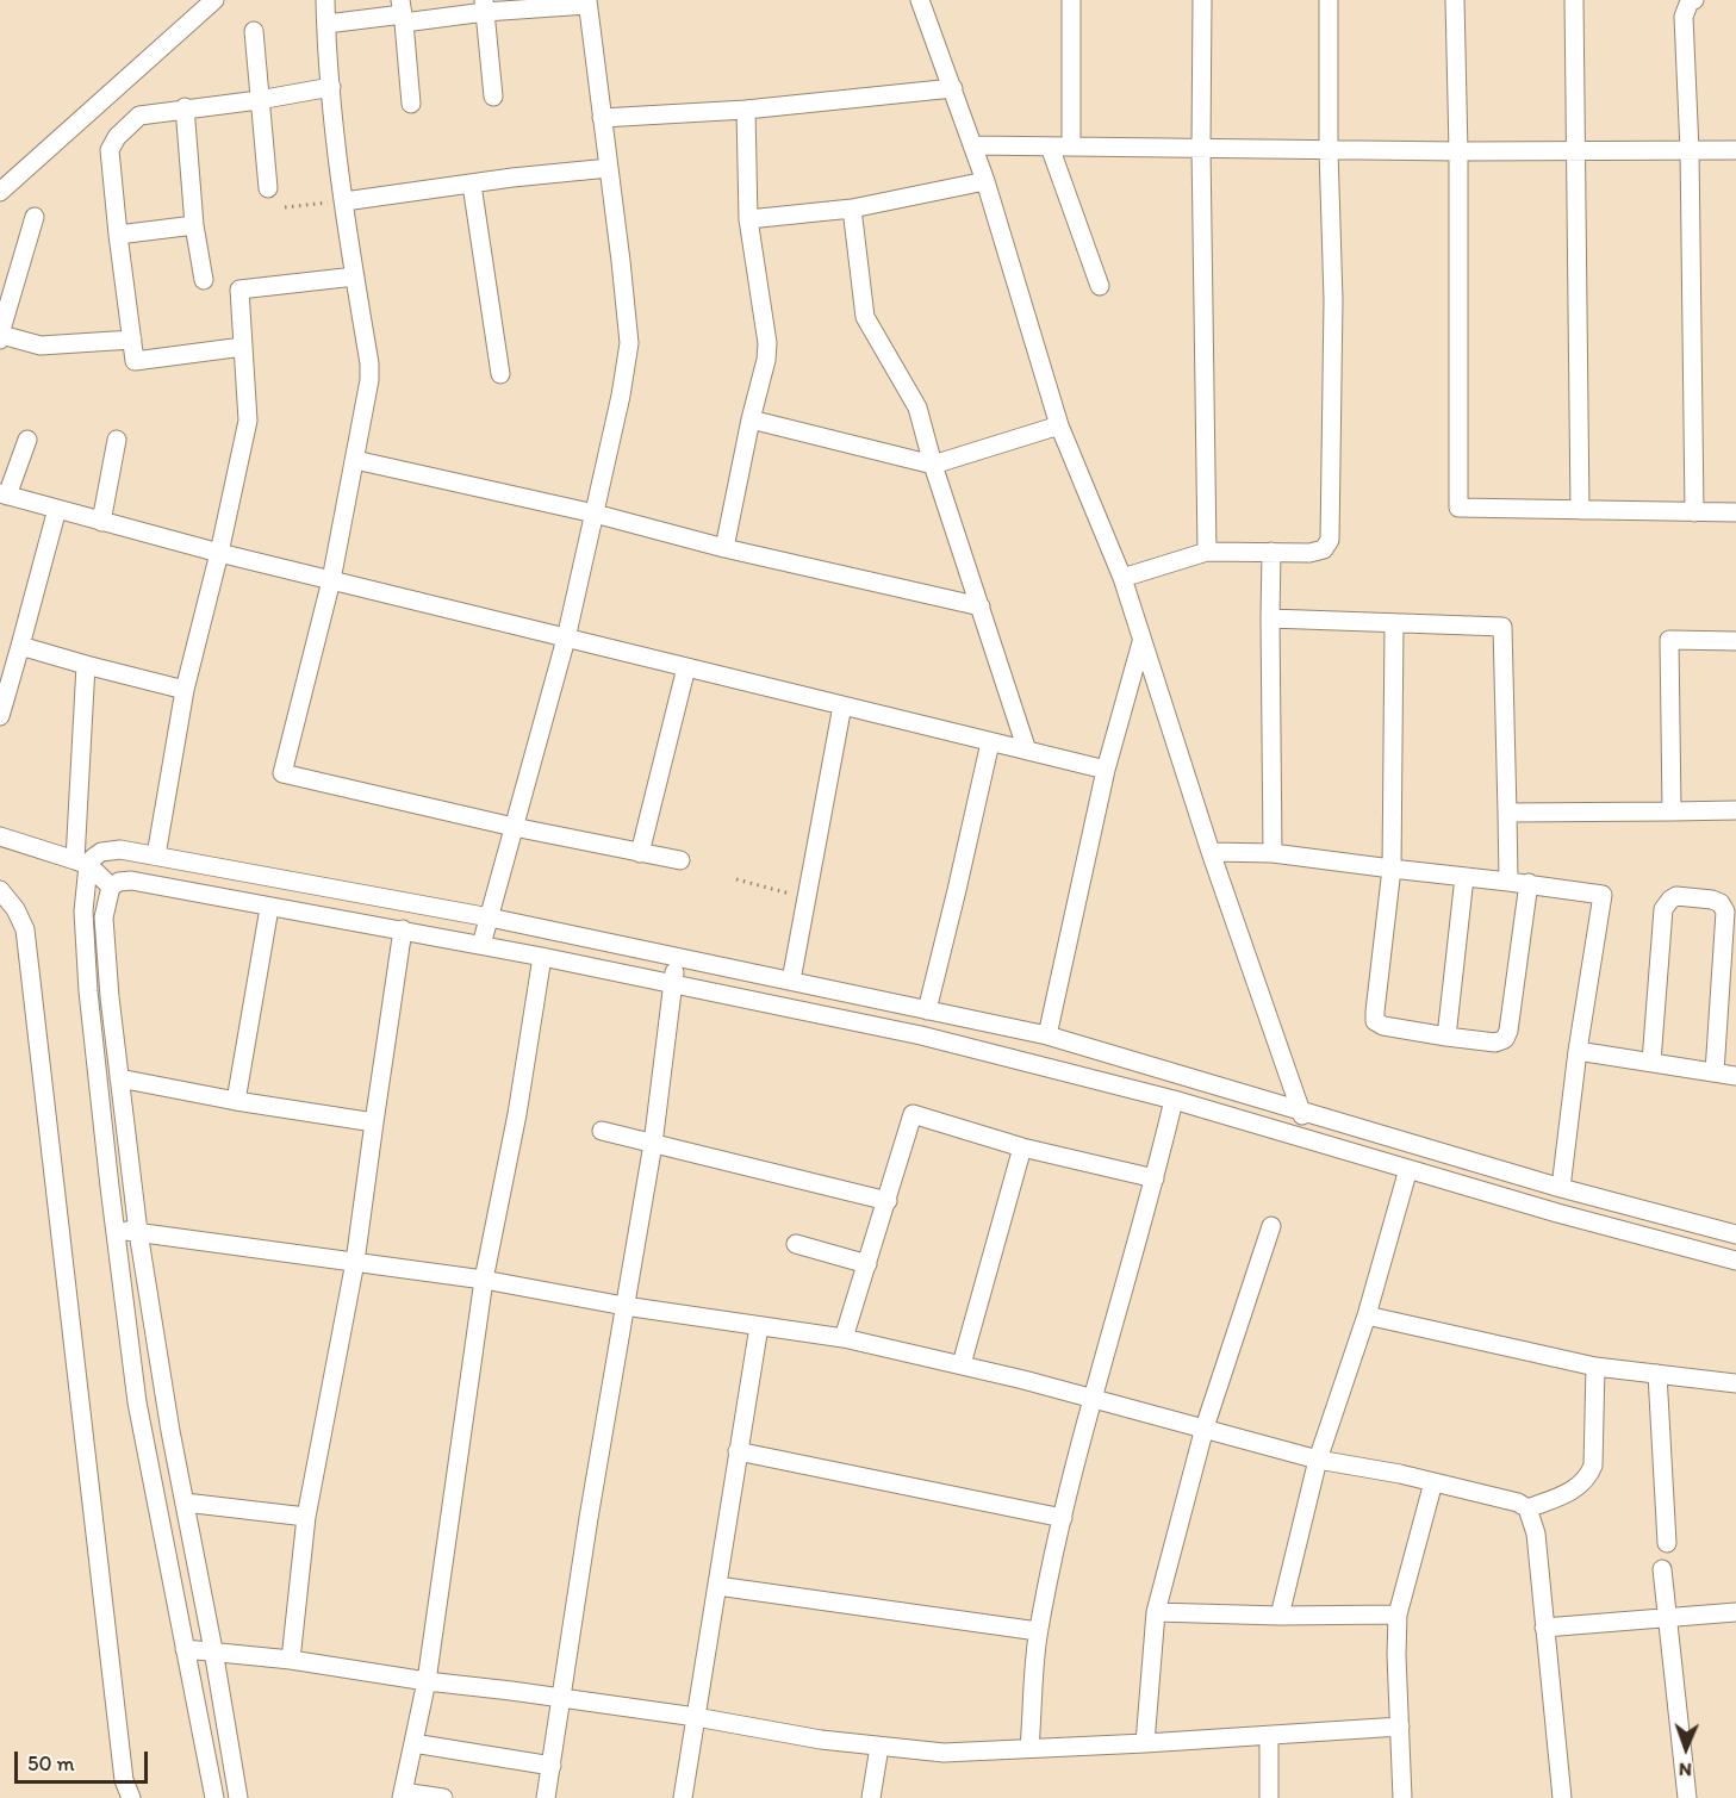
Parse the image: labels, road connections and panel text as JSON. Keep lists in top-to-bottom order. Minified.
{"scale_bar":"50 m","north":"bottom"}
